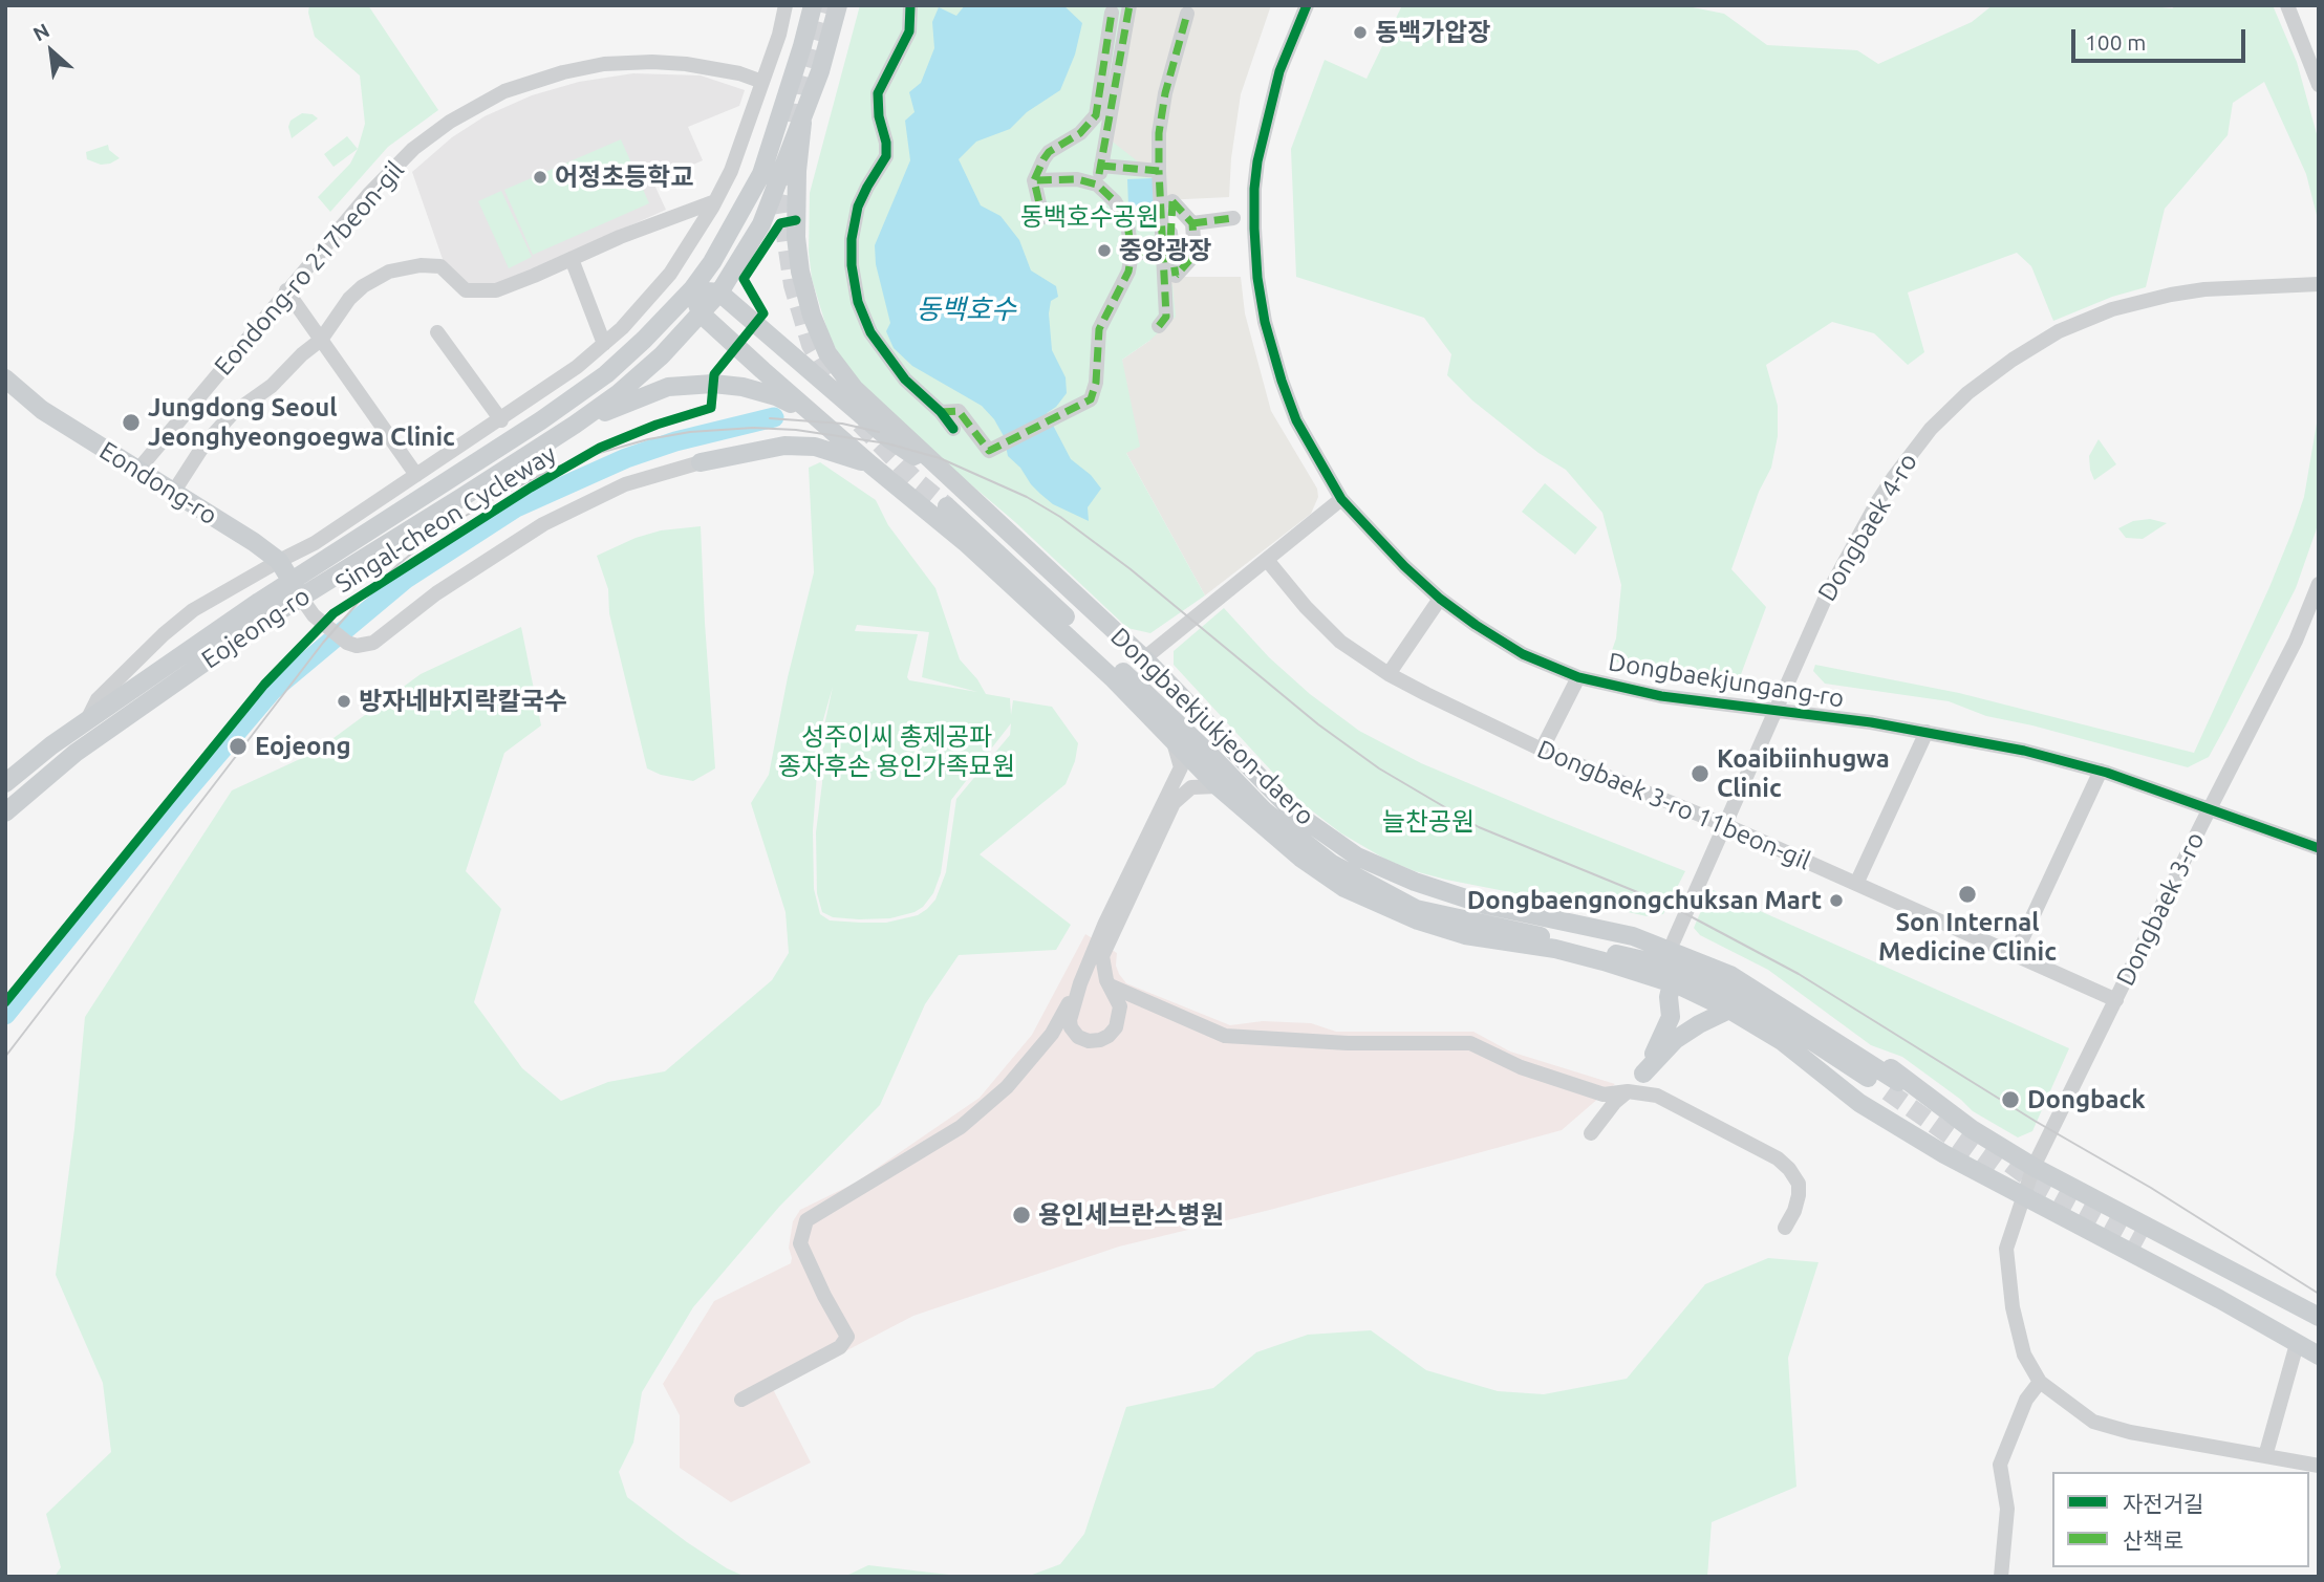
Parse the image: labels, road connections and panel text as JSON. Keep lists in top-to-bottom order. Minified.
{"streets":{"main road":["Eondong-ro","Eojeong-ro","Dongbaekjukjeon-daero"],"street":["Eondong-ro 217beon-gil","Dongbaek 4-ro","Dongbaekjungang-ro","Dongbaek 3-ro 11beon-gil","Dongbaek 3-ro"],"cycle path":["Singal-cheon Cycleway"]},"crossings":[["Eondong-ro 217beon-gil","Eondong-ro"],["Eondong-ro","Eojeong-ro"],["Dongbaek 4-ro","Dongbaekjungang-ro"],["Dongbaek 4-ro","Dongbaek 3-ro 11beon-gil"],["Dongbaekjungang-ro","Dongbaek 3-ro"],["Dongbaek 3-ro 11beon-gil","Dongbaek 3-ro"]],"water":["동백호수"],"parks":["동백호수공원","성주이씨 총제공파 종자후손 용인가족묘원","늘찬공원"],"places":["동백가압장","어정초등학교","중앙광장","Jungdong Seoul Jeonghyeongoegwa Clinic","방자네바지락칼국수","Eojeong","Koaibiinhugwa Clinic","Son Internal Medicine Clinic","Dongbaengnongchuksan Mart","Dongback","용인세브란스병원"],"legend":["자전거길","산책로"],"scale_bar":"100 m","north":"top left"}
